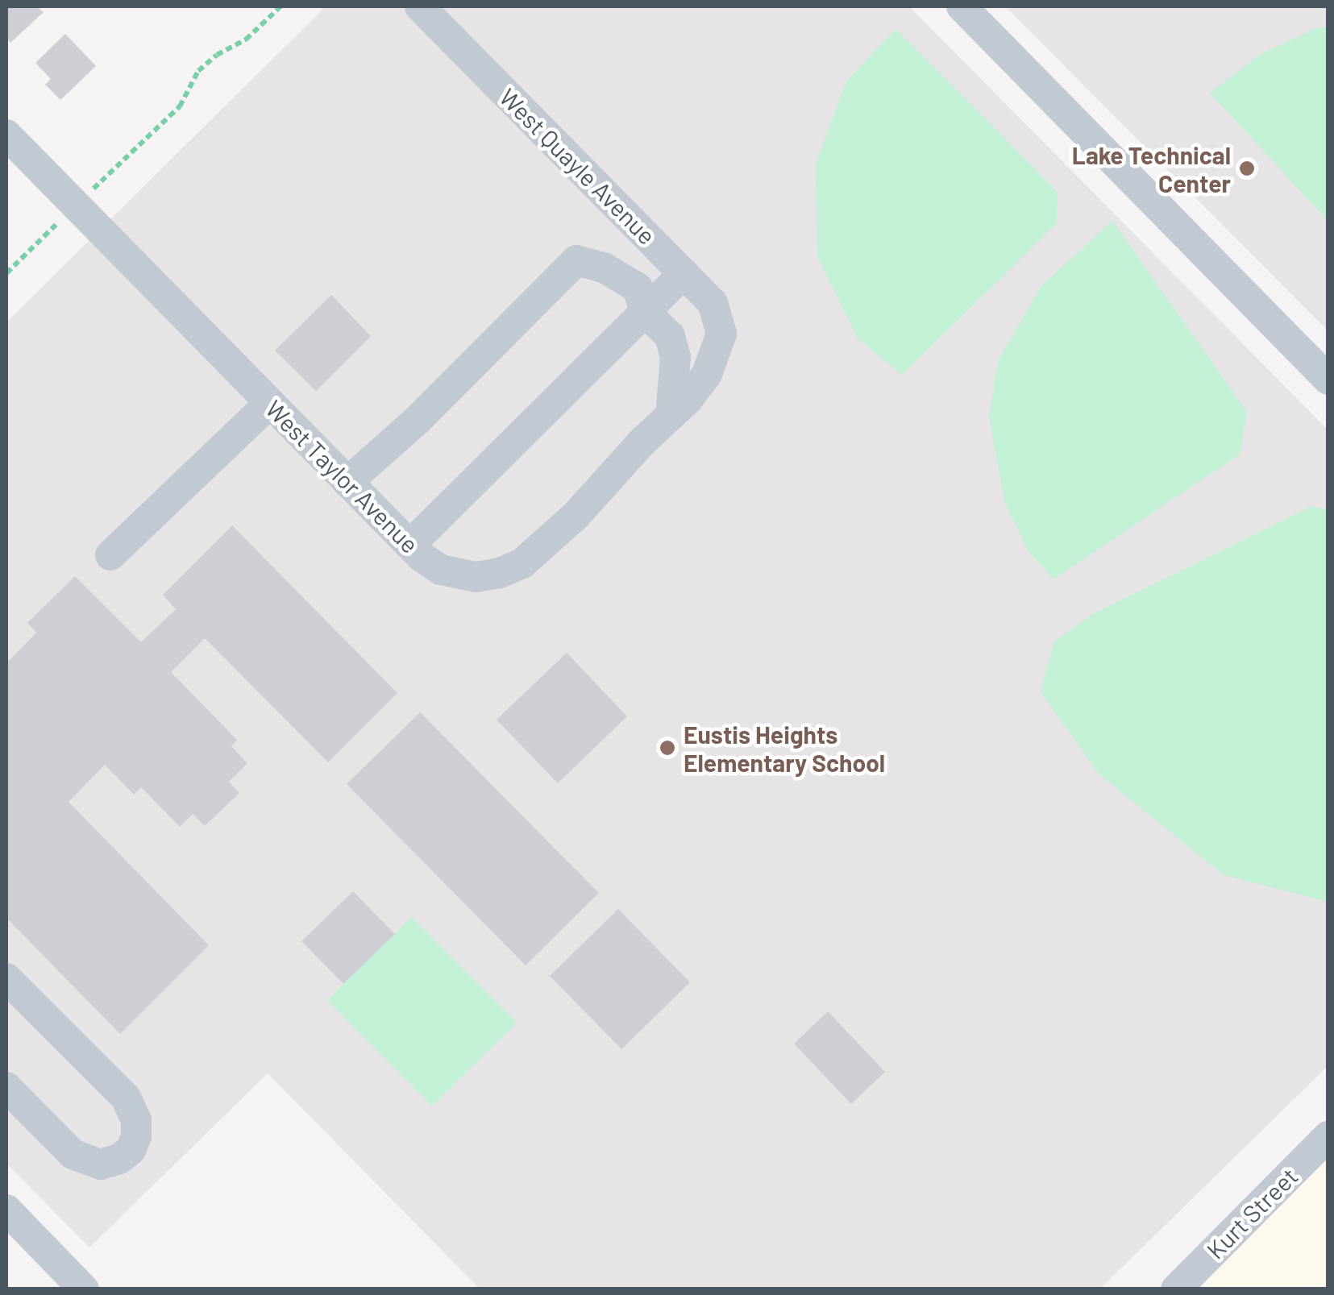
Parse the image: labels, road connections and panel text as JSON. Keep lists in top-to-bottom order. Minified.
{"streets":{"street":["West Quayle Avenue","West Taylor Avenue","Kurt Street"]},"crossings":[["West Quayle Avenue","West Taylor Avenue"]],"places":["Lake Technical Center","Eustis Heights Elementary School"]}
